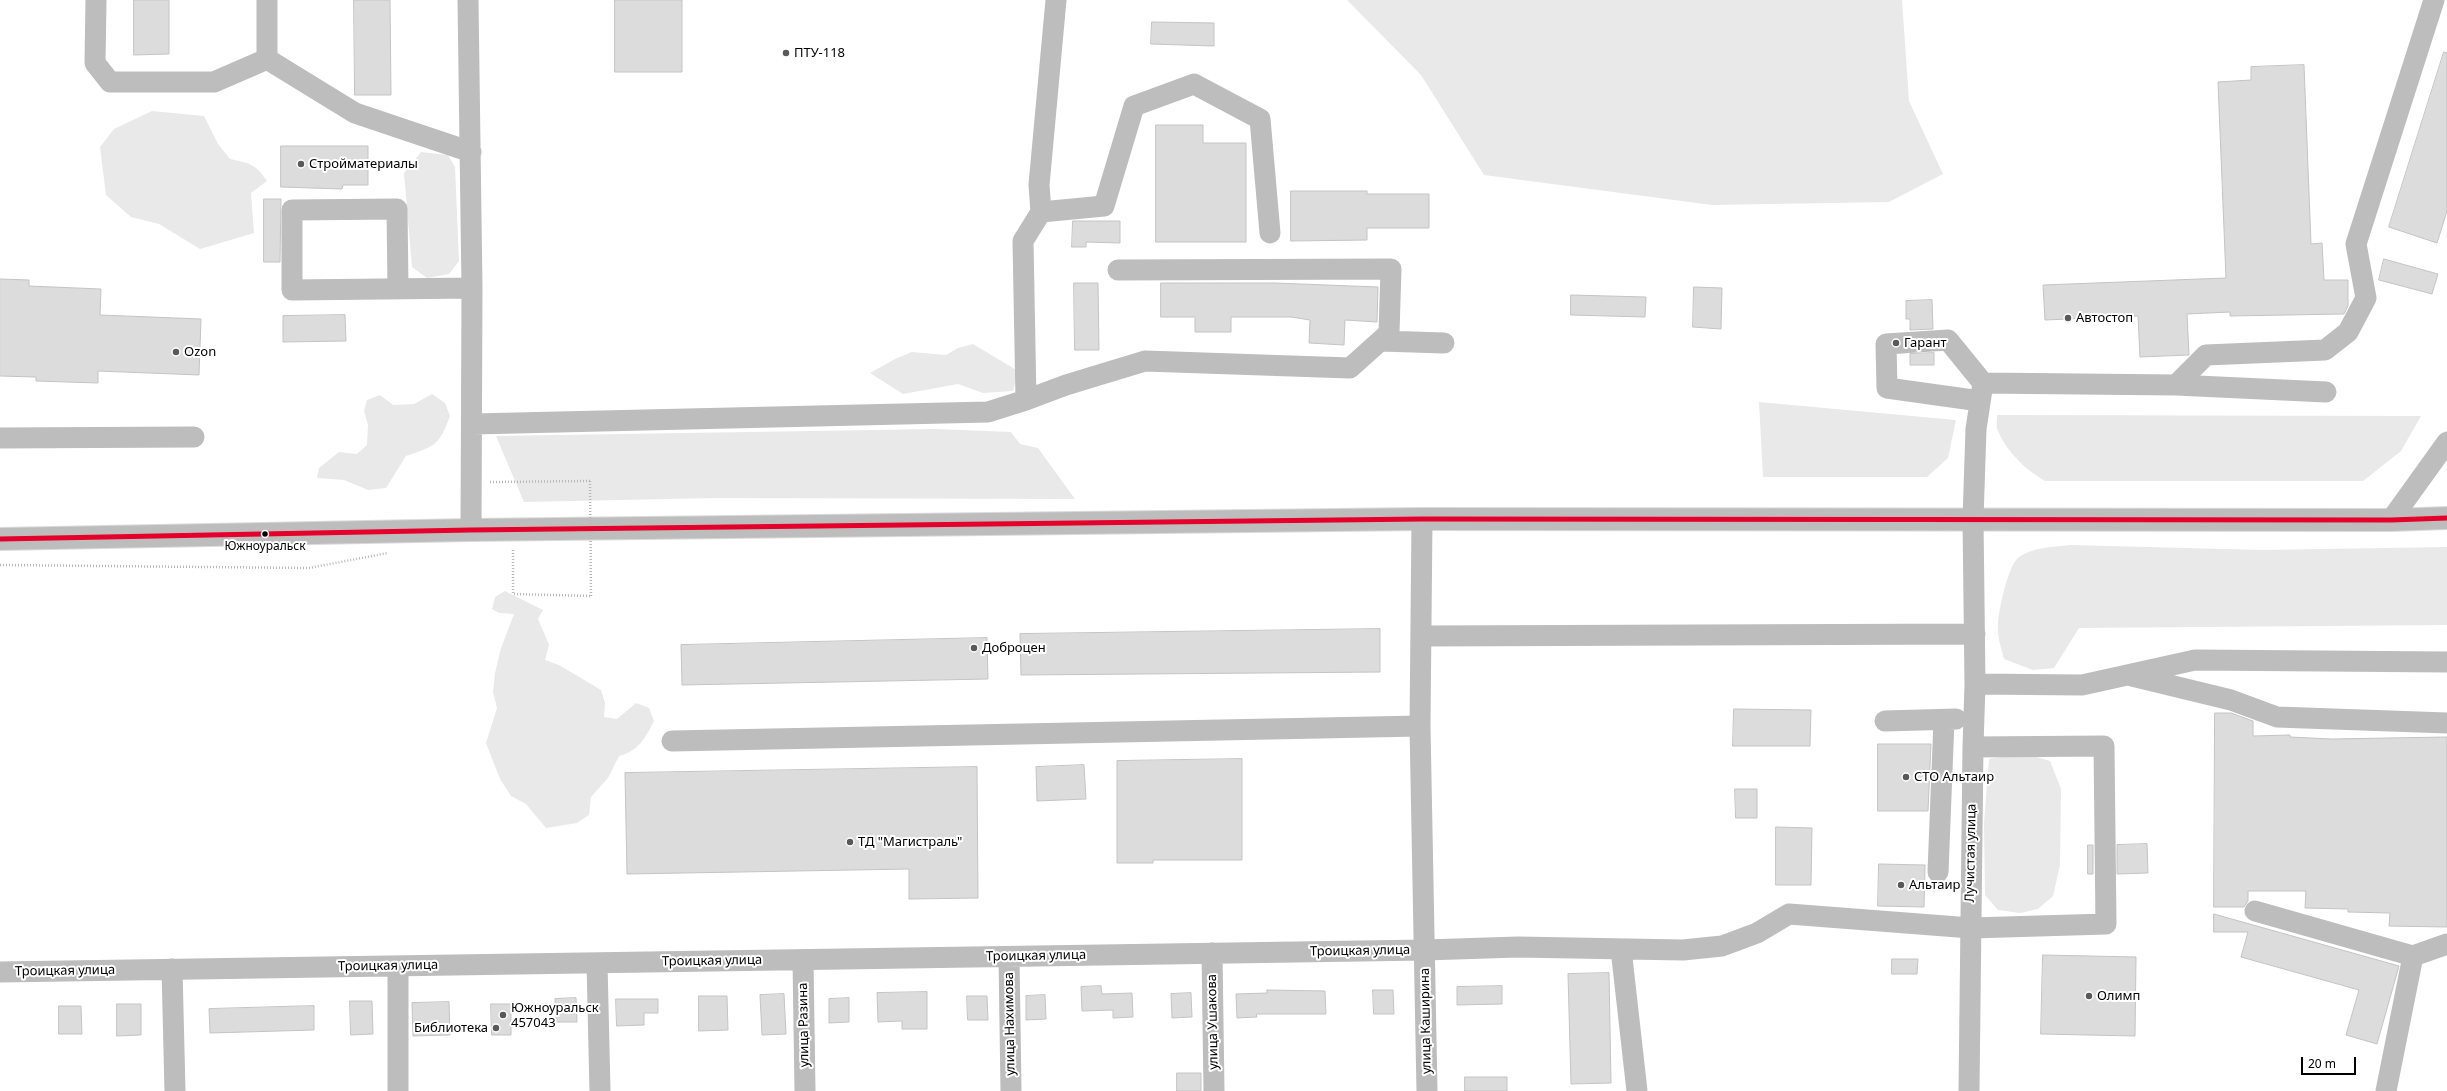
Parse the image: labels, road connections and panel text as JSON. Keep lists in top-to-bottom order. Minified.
{"streets":{"street":["Лучистая улица","Троицкая улица","улица Каширина","улица Ушакова","улица Нахимова","улица Разина"]},"crossings":[["Лучистая улица","Троицкая улица"],["Троицкая улица","улица Каширина"],["Троицкая улица","улица Ушакова"],["Троицкая улица","улица Нахимова"],["Троицкая улица","улица Разина"]],"places":["ПТУ-118","Стройматериалы","Автостоп","Гарант","Ozon","Южноуральск","Доброцен","СТО Альтаир","ТД \"Магистраль\"","Альтаир","Олимп","Южноуральск 457043","Библиотека"],"scale_bar":"20 m"}
